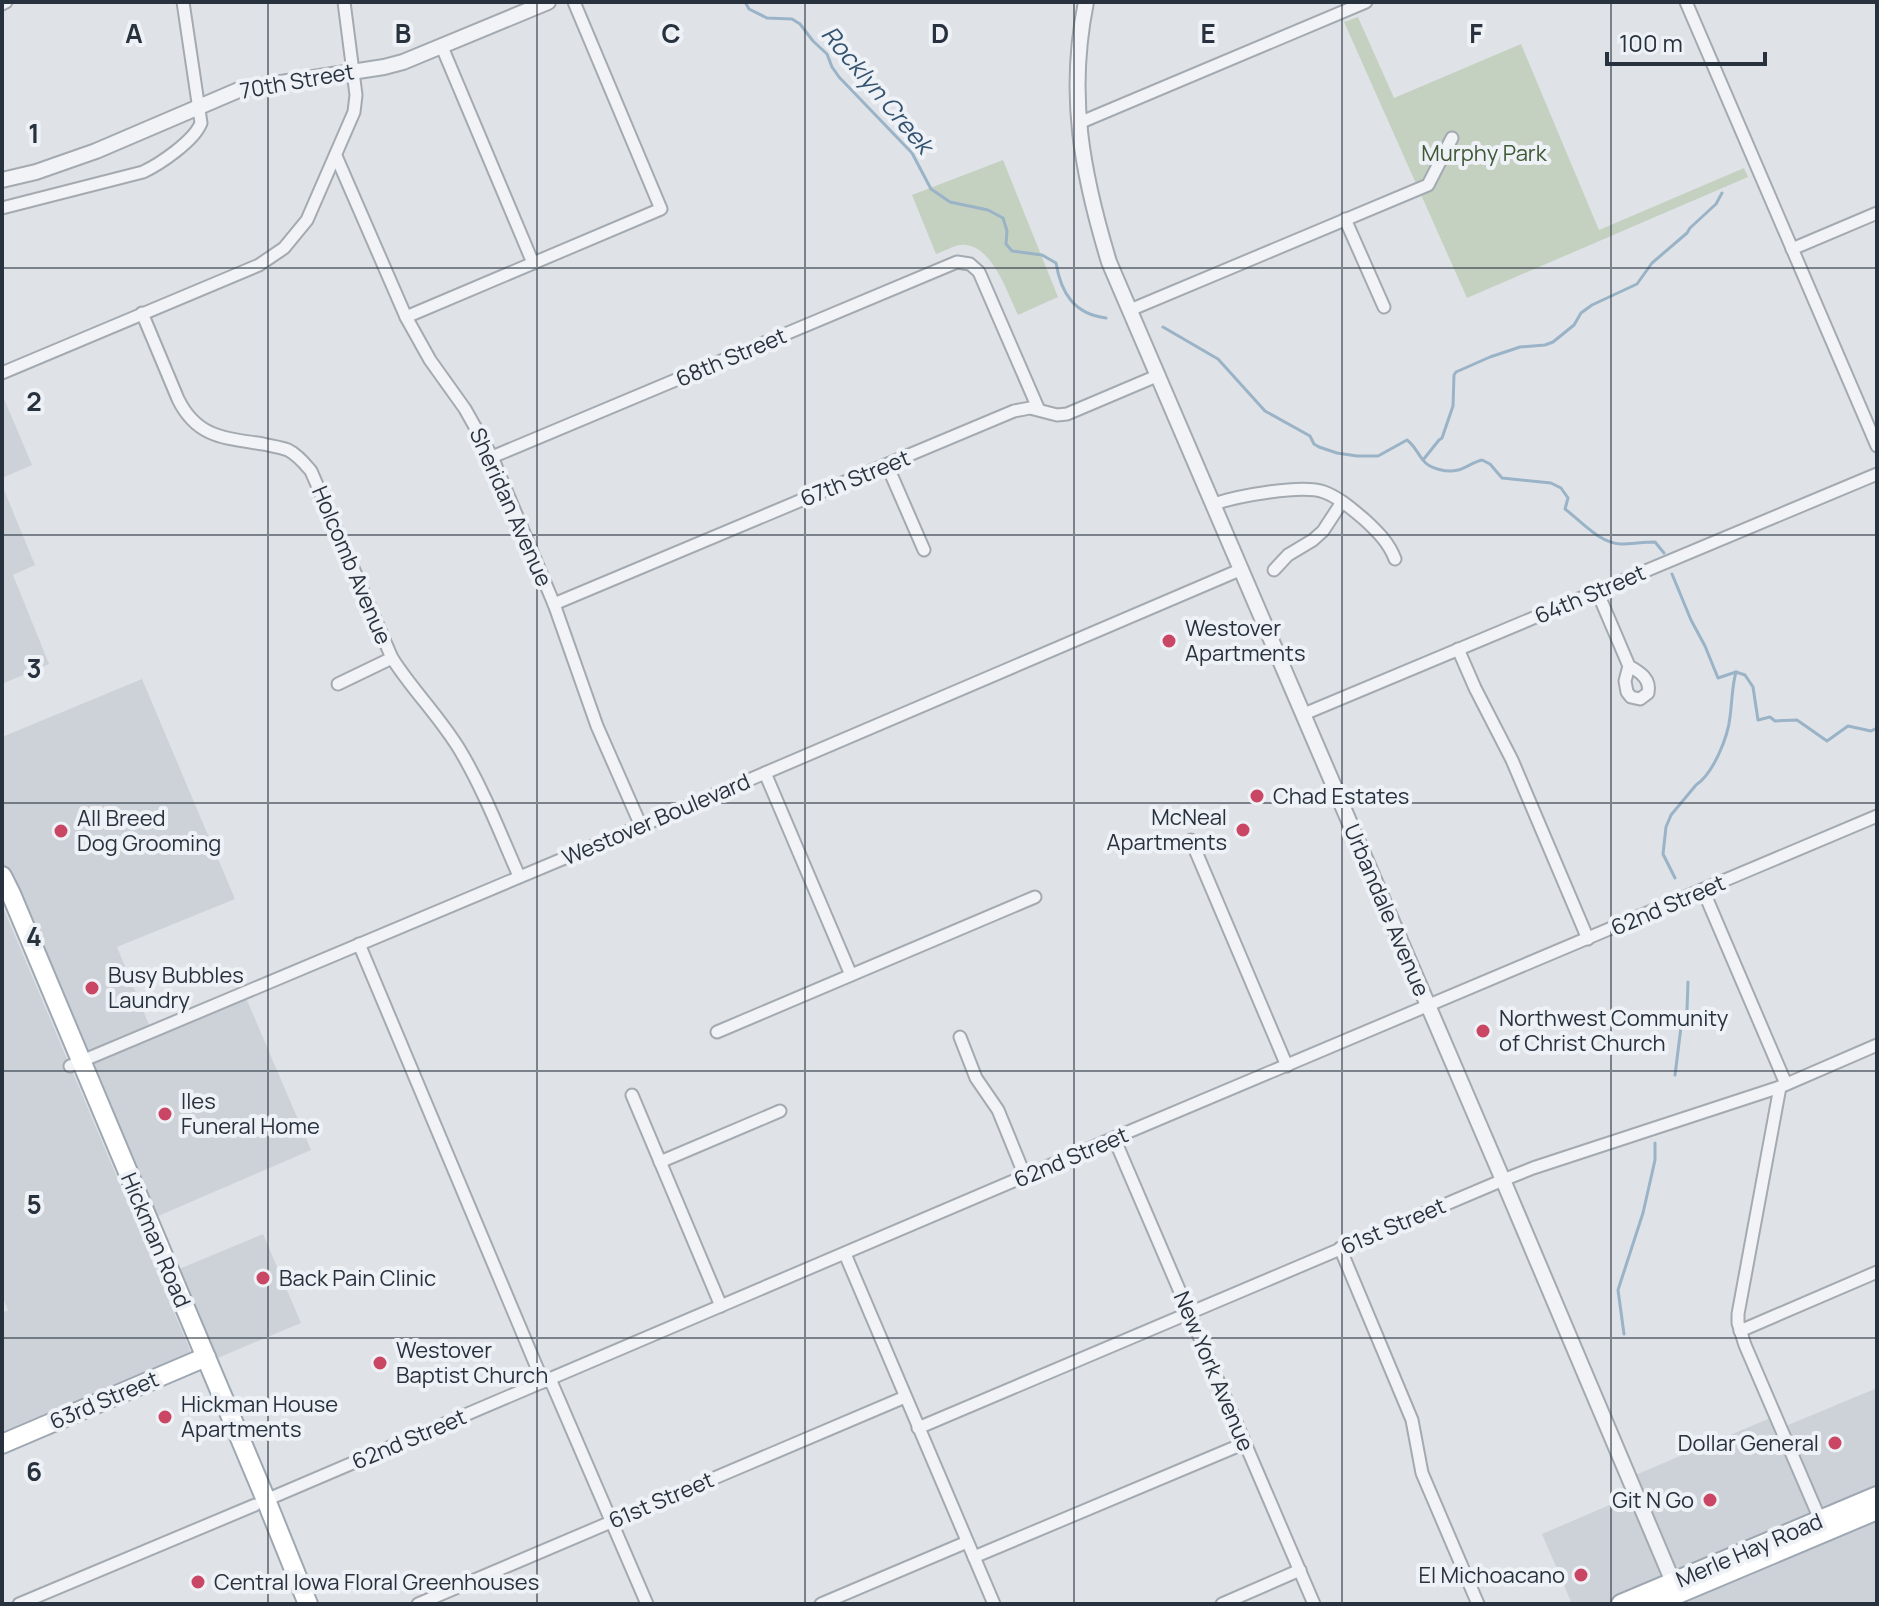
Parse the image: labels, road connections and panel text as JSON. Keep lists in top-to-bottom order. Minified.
{"streets":{"main road":["Hickman Road","63rd Street","Merle Hay Road"],"street":["70th Street","68th Street","67th Street","Sheridan Avenue","Holcomb Avenue","64th Street","Westover Boulevard","62nd Street","Urbandale Avenue","61st Street","New York Avenue"]},"crossings":[["68th Street","67th Street"],["68th Street","Sheridan Avenue"],["67th Street","Sheridan Avenue"],["67th Street","Urbandale Avenue"],["Sheridan Avenue","Westover Boulevard"],["Holcomb Avenue","Westover Boulevard"],["64th Street","Urbandale Avenue"],["Westover Boulevard","Urbandale Avenue"],["Westover Boulevard","Hickman Road"],["62nd Street","Urbandale Avenue"],["62nd Street","Hickman Road"],["62nd Street","New York Avenue"],["Urbandale Avenue","61st Street"],["Urbandale Avenue","Merle Hay Road"],["61st Street","New York Avenue"],["Hickman Road","63rd Street"]],"water":["Rocklyn Creek"],"parks":["Murphy Park"],"places":["Westover Apartments","Chad Estates","McNeal Apartments","All Breed Dog Grooming","Busy Bubbles Laundry","Northwest Community of Christ Church","Iles Funeral Home","Back Pain Clinic","Westover Baptist Church","Hickman House Apartments","Dollar General","Git N Go","El Michoacano","Central Iowa Floral Greenhouses"],"scale_bar":"100 m","grid":{"columns":["A","B","C","D","E","F"],"rows":["1","2","3","4","5","6"]}}
